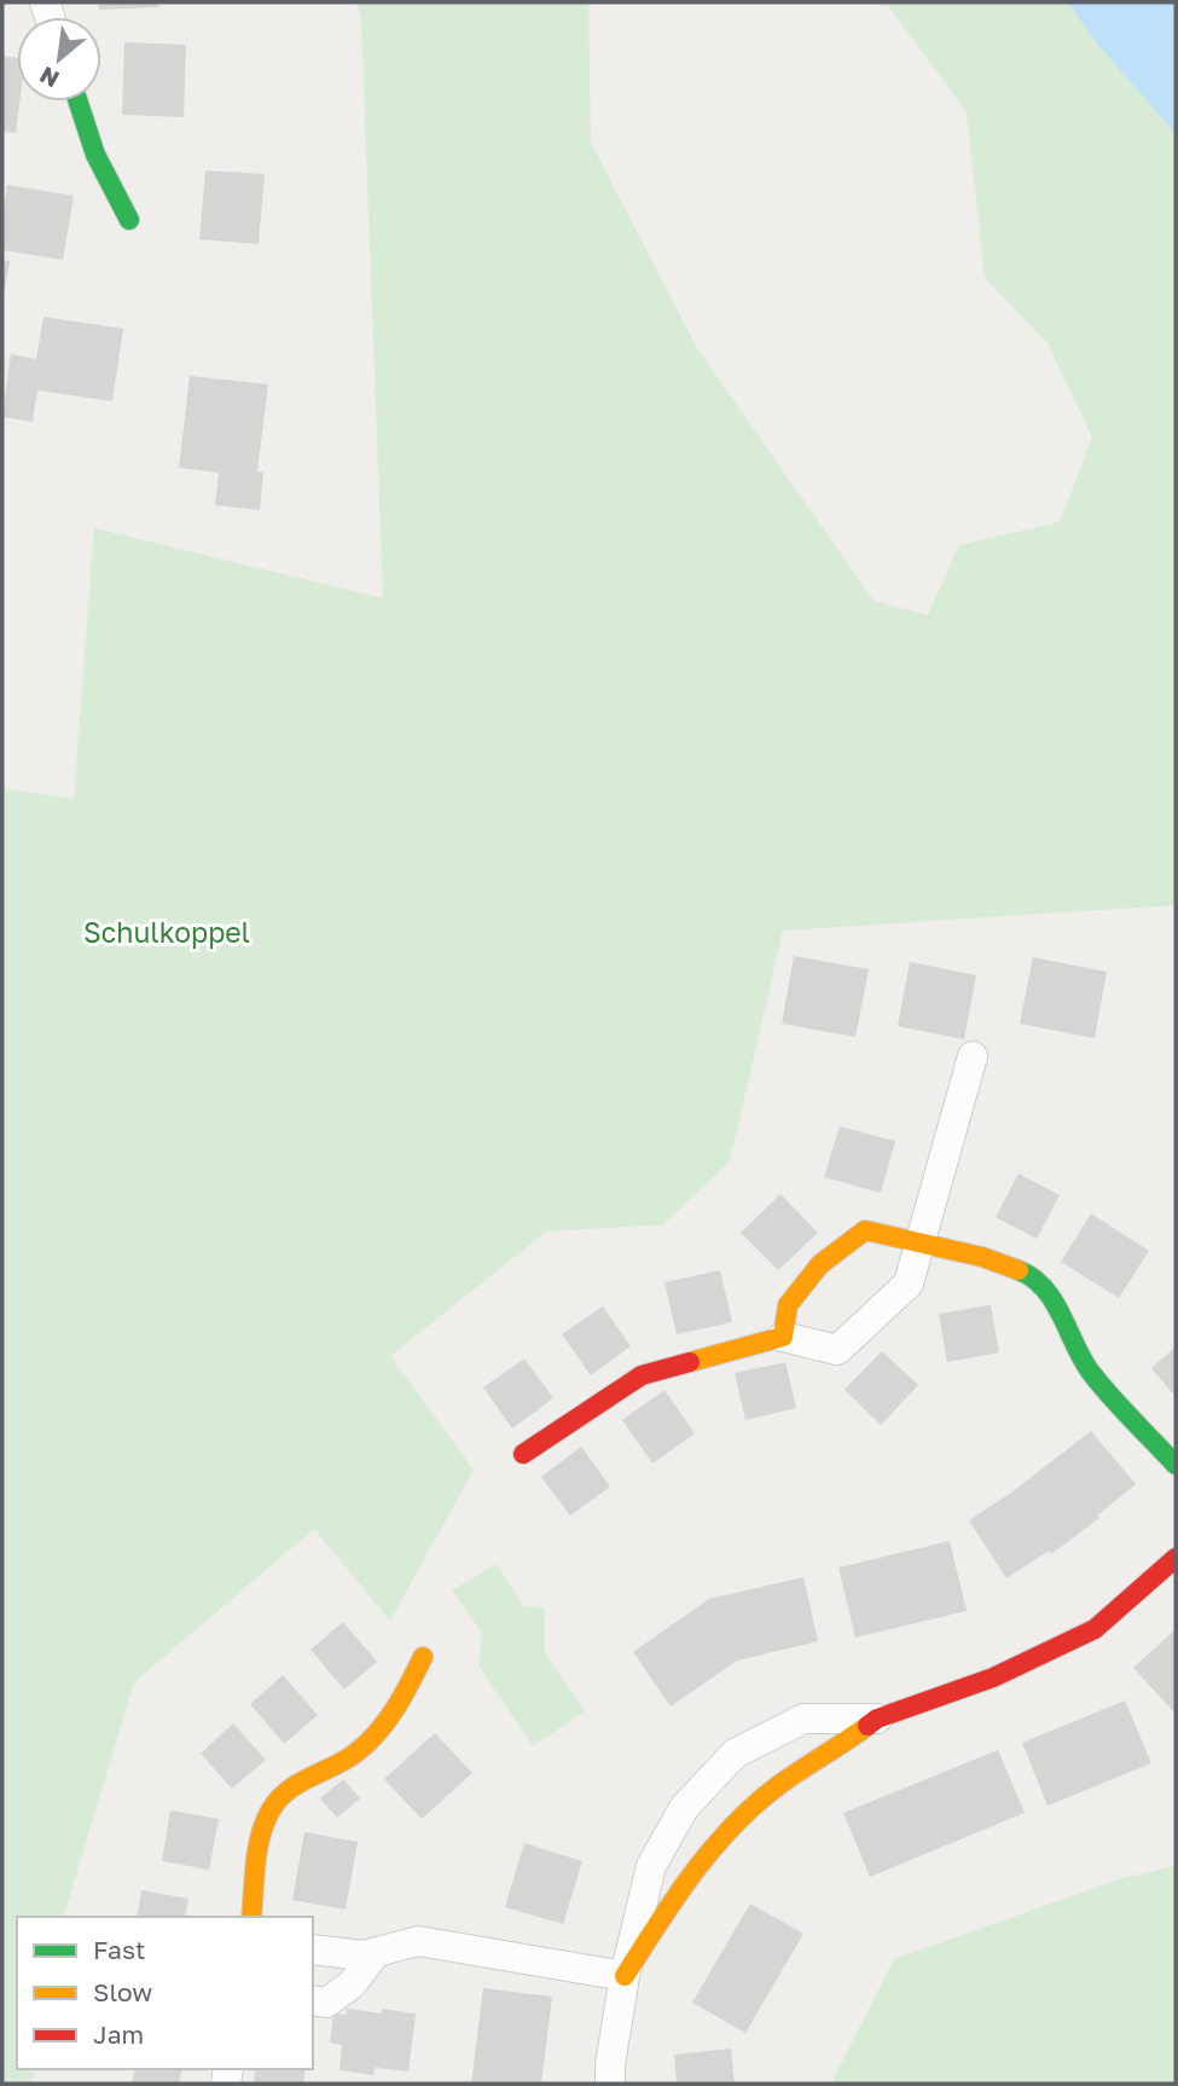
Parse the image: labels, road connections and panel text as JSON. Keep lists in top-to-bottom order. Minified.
{"parks":["Schulkoppel"],"legend":["Fast","Slow","Jam"],"north":"bottom left"}
